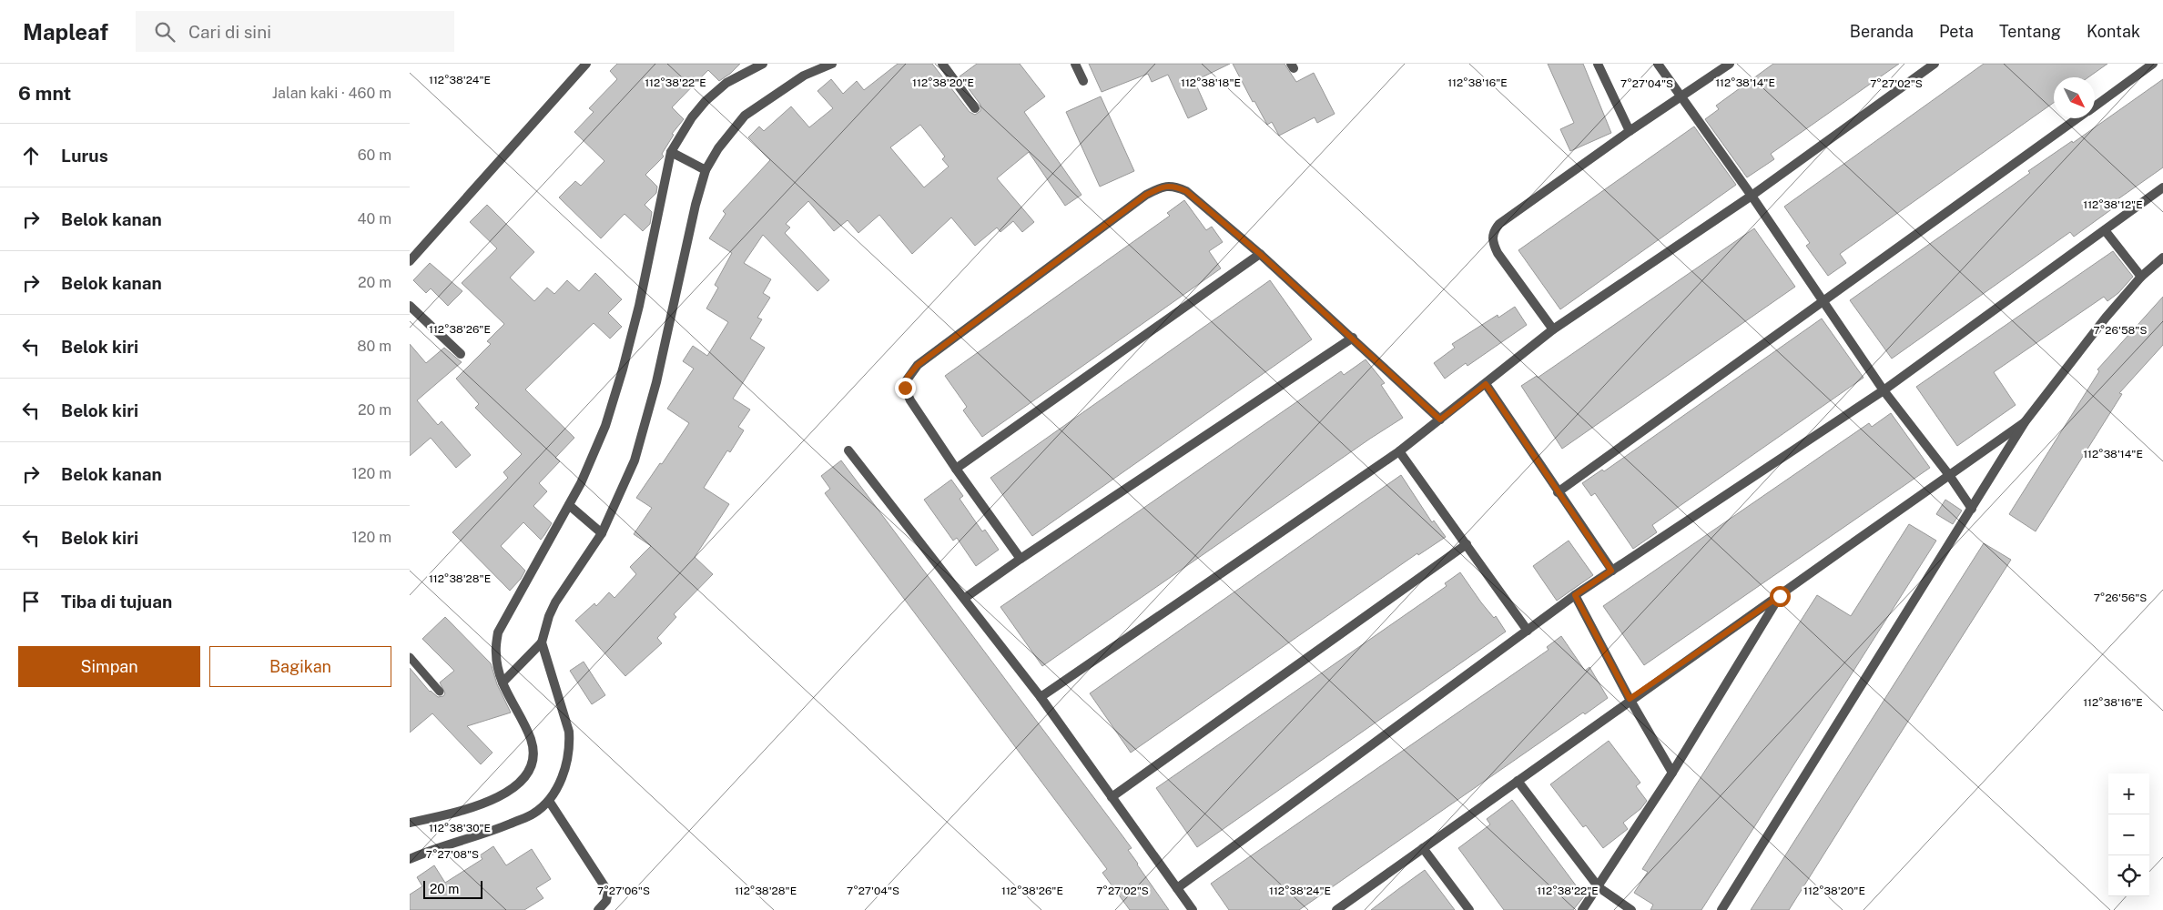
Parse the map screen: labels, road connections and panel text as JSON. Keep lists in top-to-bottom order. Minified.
{"scale_bar":"20 m","north":"bottom right","page":{"header":"Mapleaf","search":"Cari di sini","nav":["Beranda","Peta","Tentang","Kontak"],"heading":["6 mnt","Jalan kaki · 460 m"],"list":[["Lurus","60 m"],["Belok kanan","40 m"],["Belok kanan","20 m"],["Belok kiri","80 m"],["Belok kiri","20 m"],["Belok kanan","120 m"],["Belok kiri","120 m"],"Tiba di tujuan"],"buttons":["Simpan","Bagikan"],"map_buttons":["+","−"],"scale":"20 m"},"coordinates":["112°38'24\"E","112°38'16\"E","112°38'22\"E","112°38'20\"E","112°38'18\"E","112°38'14\"E","7°27'04\"S","7°27'02\"S","112°38'12\"E","112°38'26\"E","7°26'58\"S","112°38'28\"E","7°26'56\"S","112°38'30\"E","7°27'08\"S","7°27'06\"S"]}
